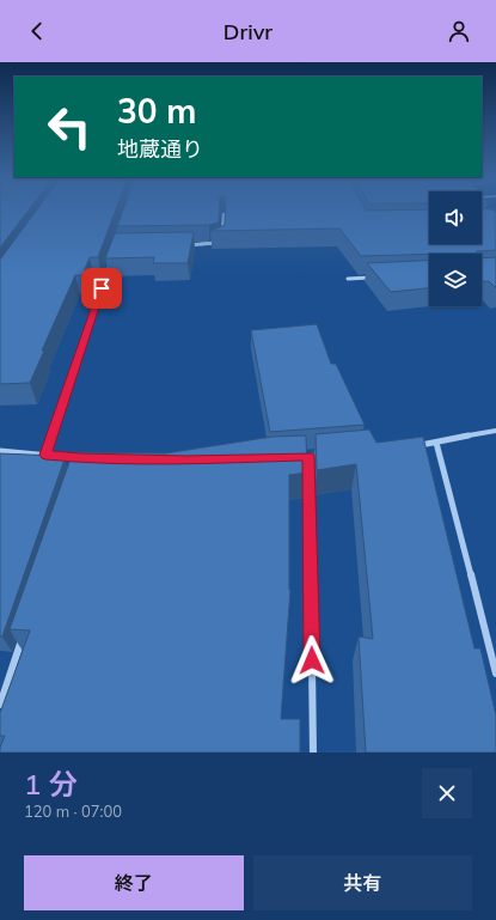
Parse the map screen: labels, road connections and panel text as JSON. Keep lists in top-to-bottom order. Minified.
{"page":{"header":"Drivr","turn":["30 m","地蔵通り"],"heading":["1 分","120 m · 07:00"],"buttons":["終了","共有"]}}
